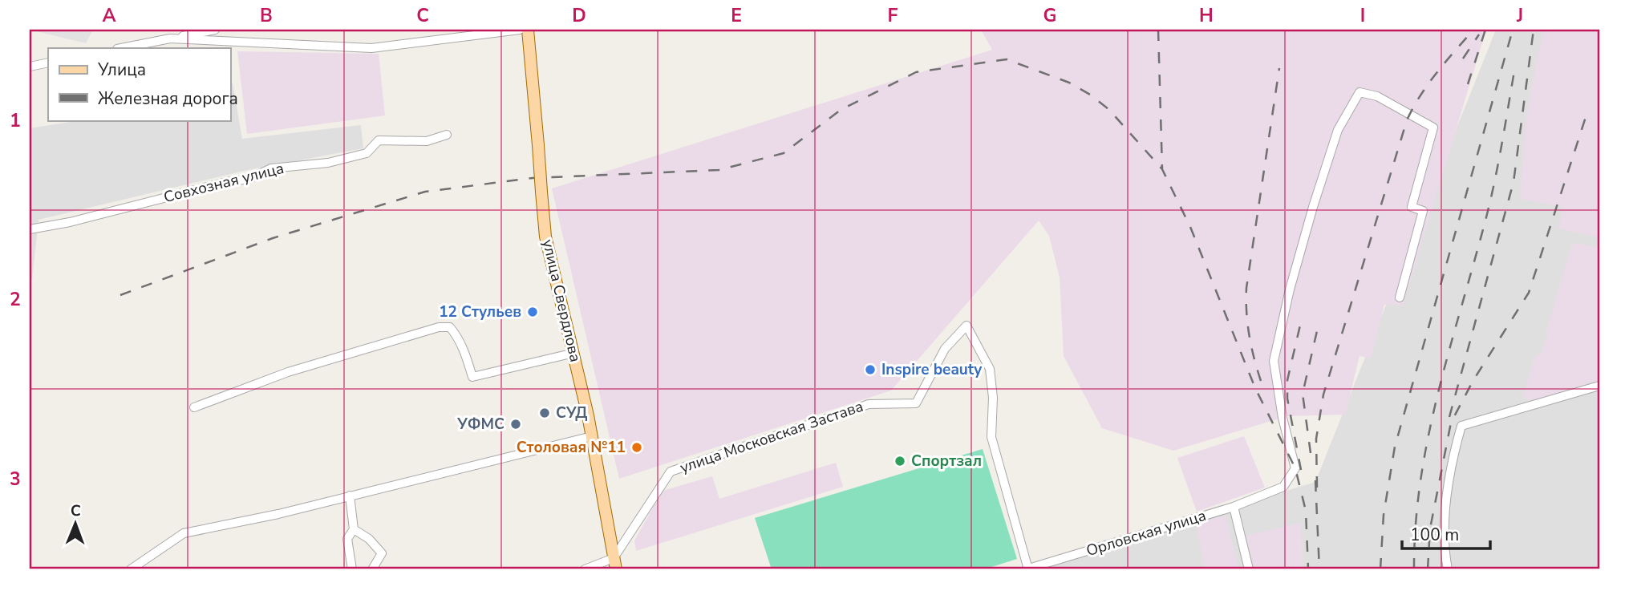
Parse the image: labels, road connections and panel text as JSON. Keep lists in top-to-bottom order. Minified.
{"streets":{"main road":["улица Свердлова"],"street":["Совхозная улица","улица Московская Застава","Орловская улица"]},"crossings":[["улица Свердлова","улица Московская Застава"],["улица Московская Застава","Орловская улица"]],"places":["12 Стульев","Inspire beauty","СУД","УФМС","Столовая №11","Спортзал"],"legend":["Улица","Железная дорога"],"scale_bar":"100 m","north":"top","grid":{"columns":["A","B","C","D","E","F","G","H","I","J"],"rows":["1","2","3"]}}
